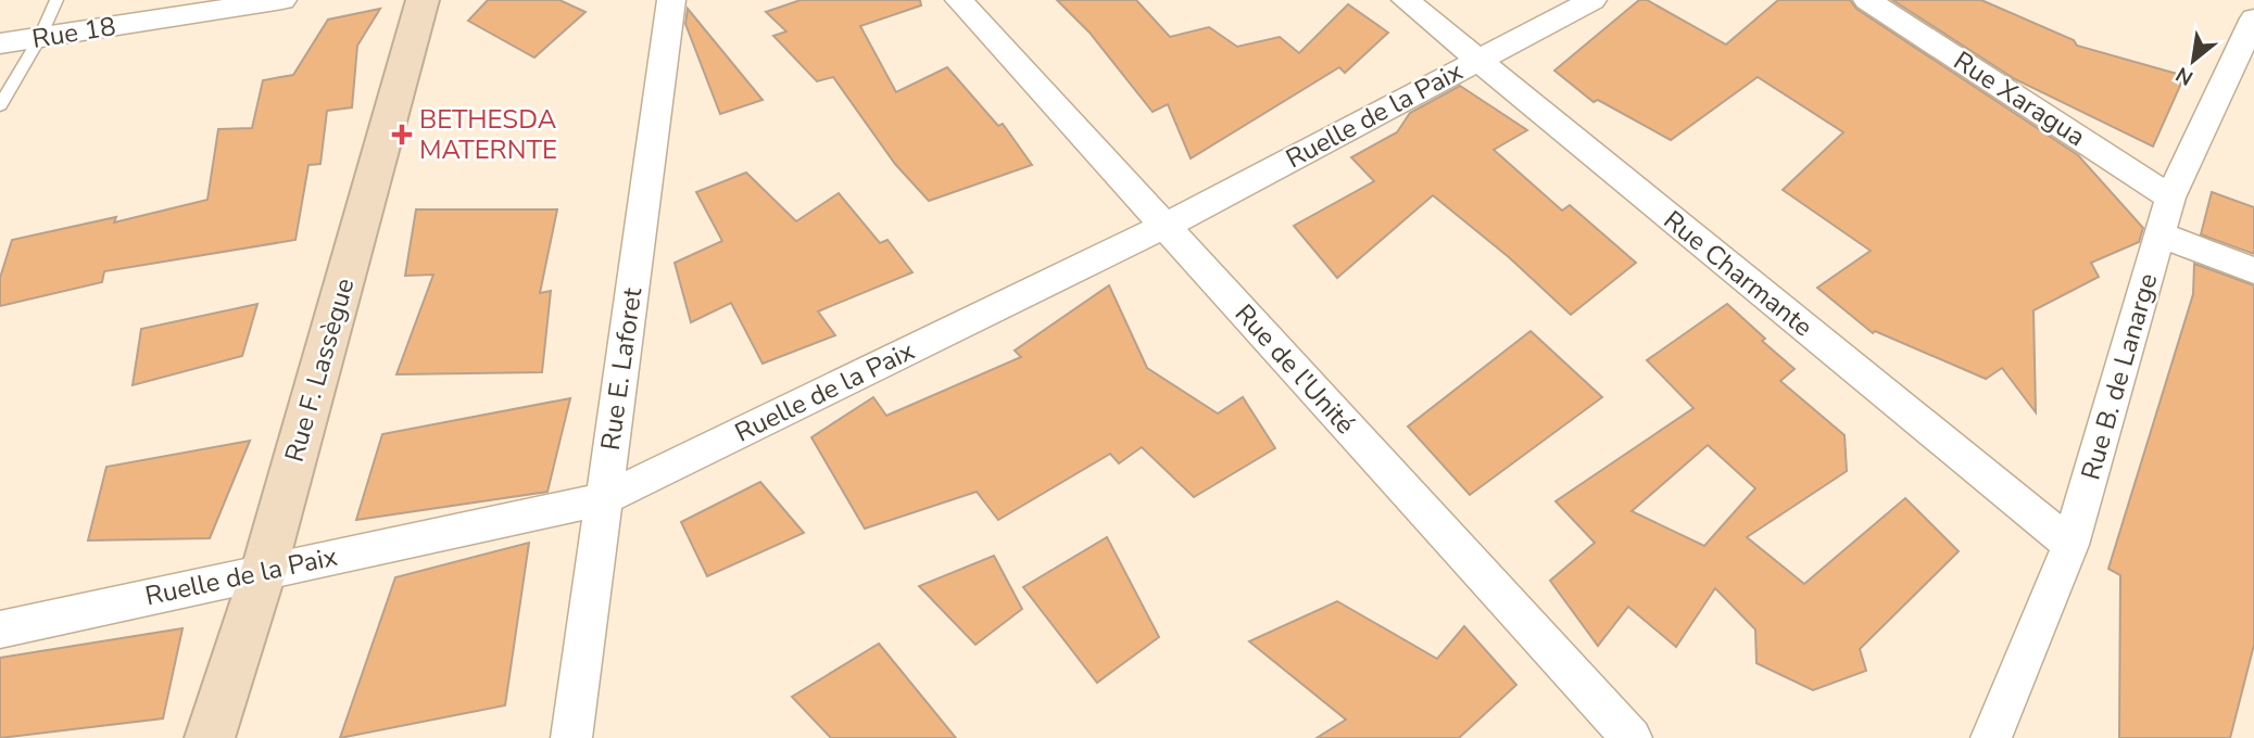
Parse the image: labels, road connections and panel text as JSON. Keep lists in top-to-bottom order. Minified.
{"streets":{"street":["Rue 18","Rue Xaragua","Ruelle de la Paix","Rue Charmante","Rue E. Laforet","Rue de l'Unité","Rue F. Lassègue","Rue B. de Lanarge"]},"crossings":[["Rue Xaragua","Rue B. de Lanarge"],["Ruelle de la Paix","Rue Charmante"],["Ruelle de la Paix","Rue E. Laforet"],["Ruelle de la Paix","Rue de l'Unité"],["Ruelle de la Paix","Rue F. Lassègue"],["Rue Charmante","Rue B. de Lanarge"]],"places":{"health":["BETHESDA MATERNTE"]},"north":"bottom left"}
